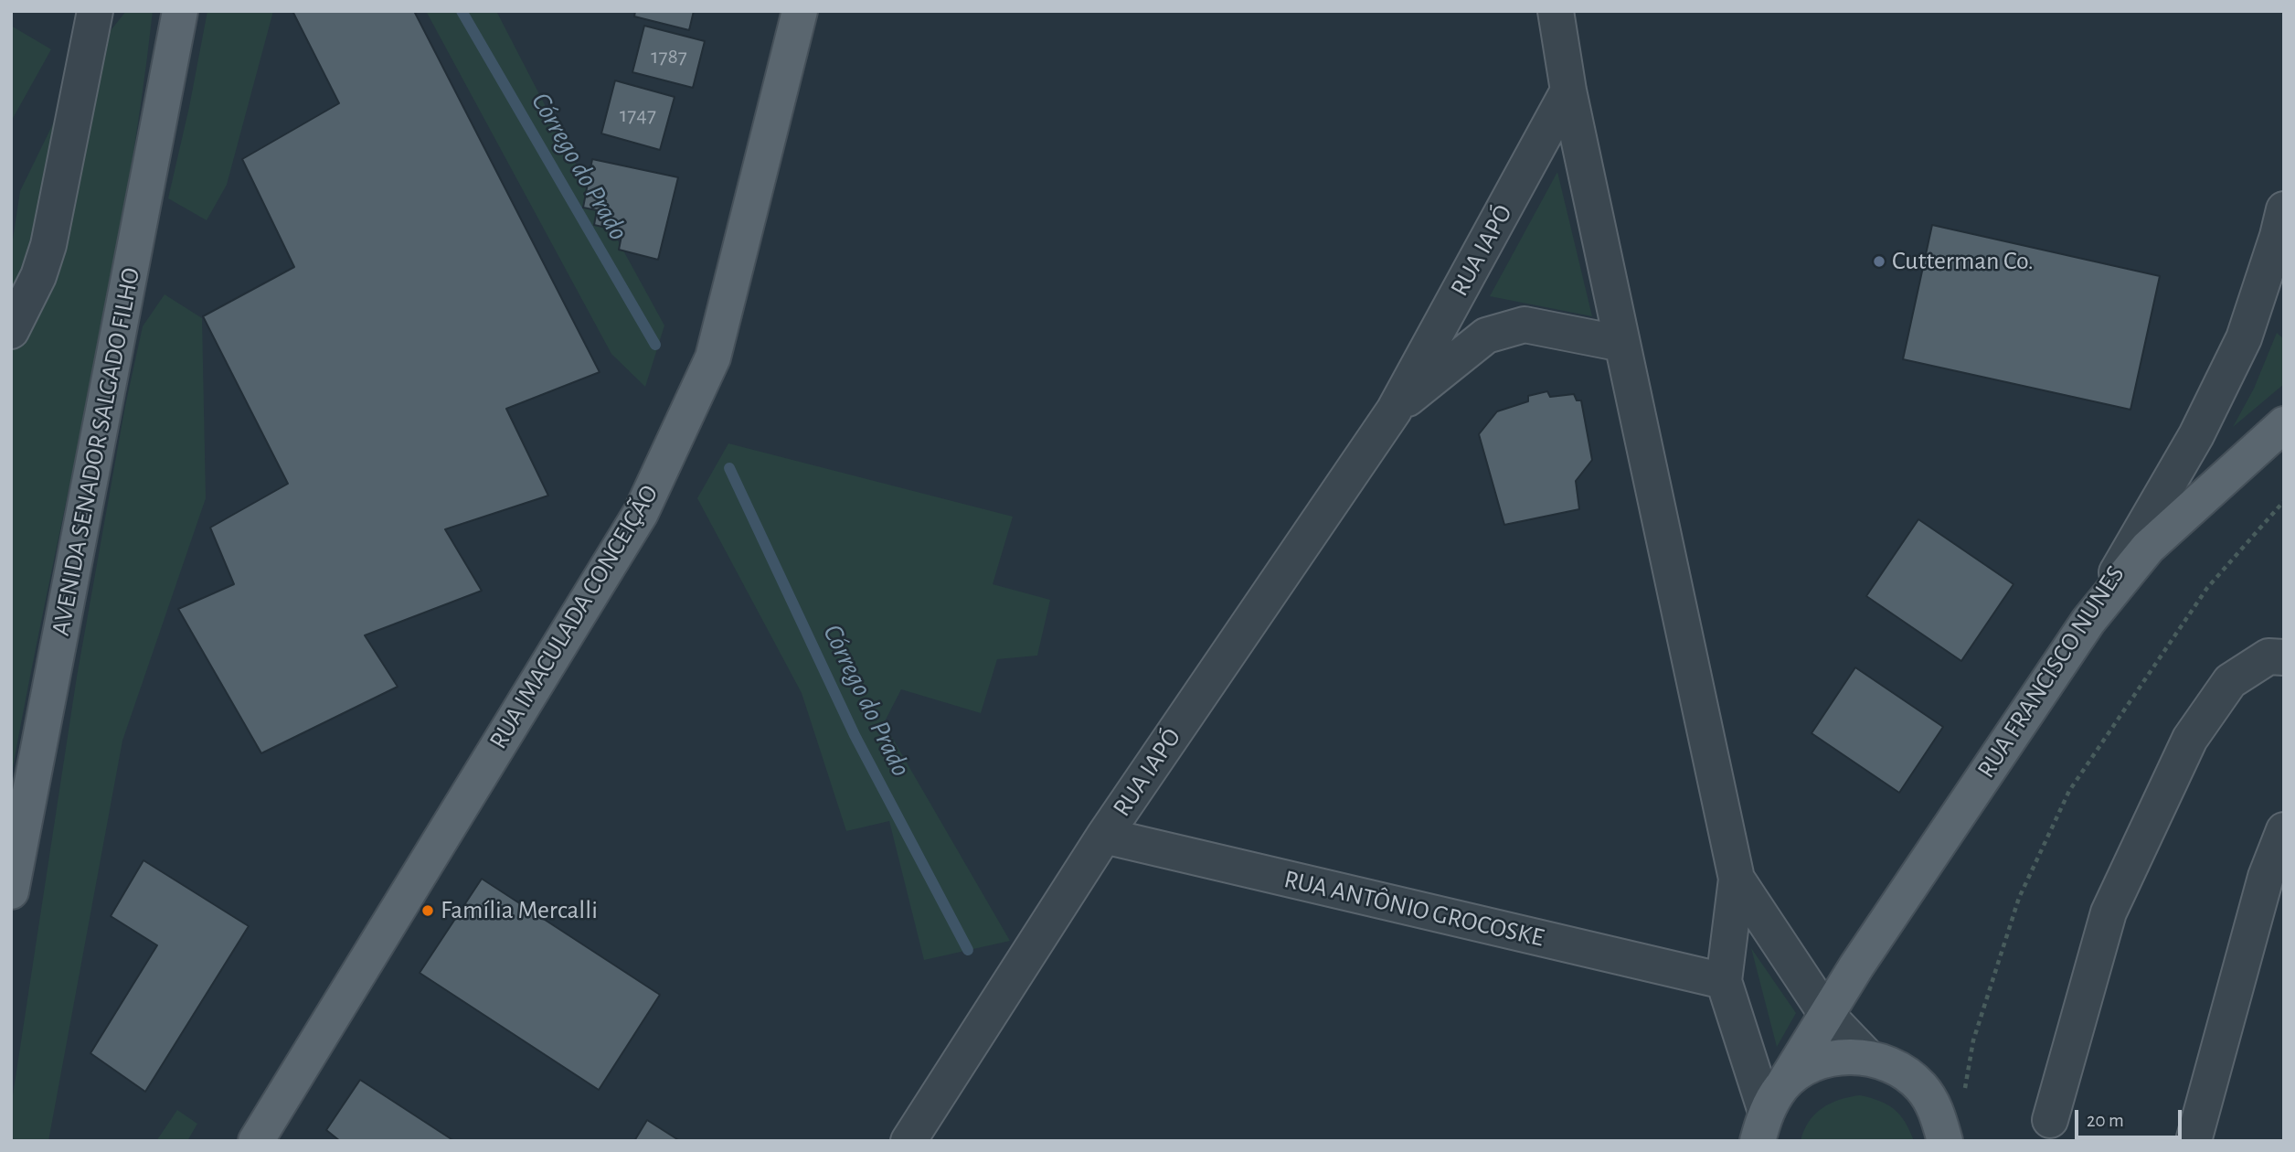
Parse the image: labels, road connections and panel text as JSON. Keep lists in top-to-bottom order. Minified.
{"streets":{"main road":["AVENIDA SENADOR SALGADO FILHO","RUA IMACULADA CONCEIÇÃO","RUA FRANCISCO NUNES"],"street":["RUA IAPÓ","RUA ANTÔNIO GROCOSKE"]},"crossings":[["RUA IAPÓ","RUA ANTÔNIO GROCOSKE"]],"water":["Córrego do Prado"],"places":["Cutterman Co.","Família Mercalli"],"house_numbers":["1787","1747"],"scale_bar":"20 m"}
